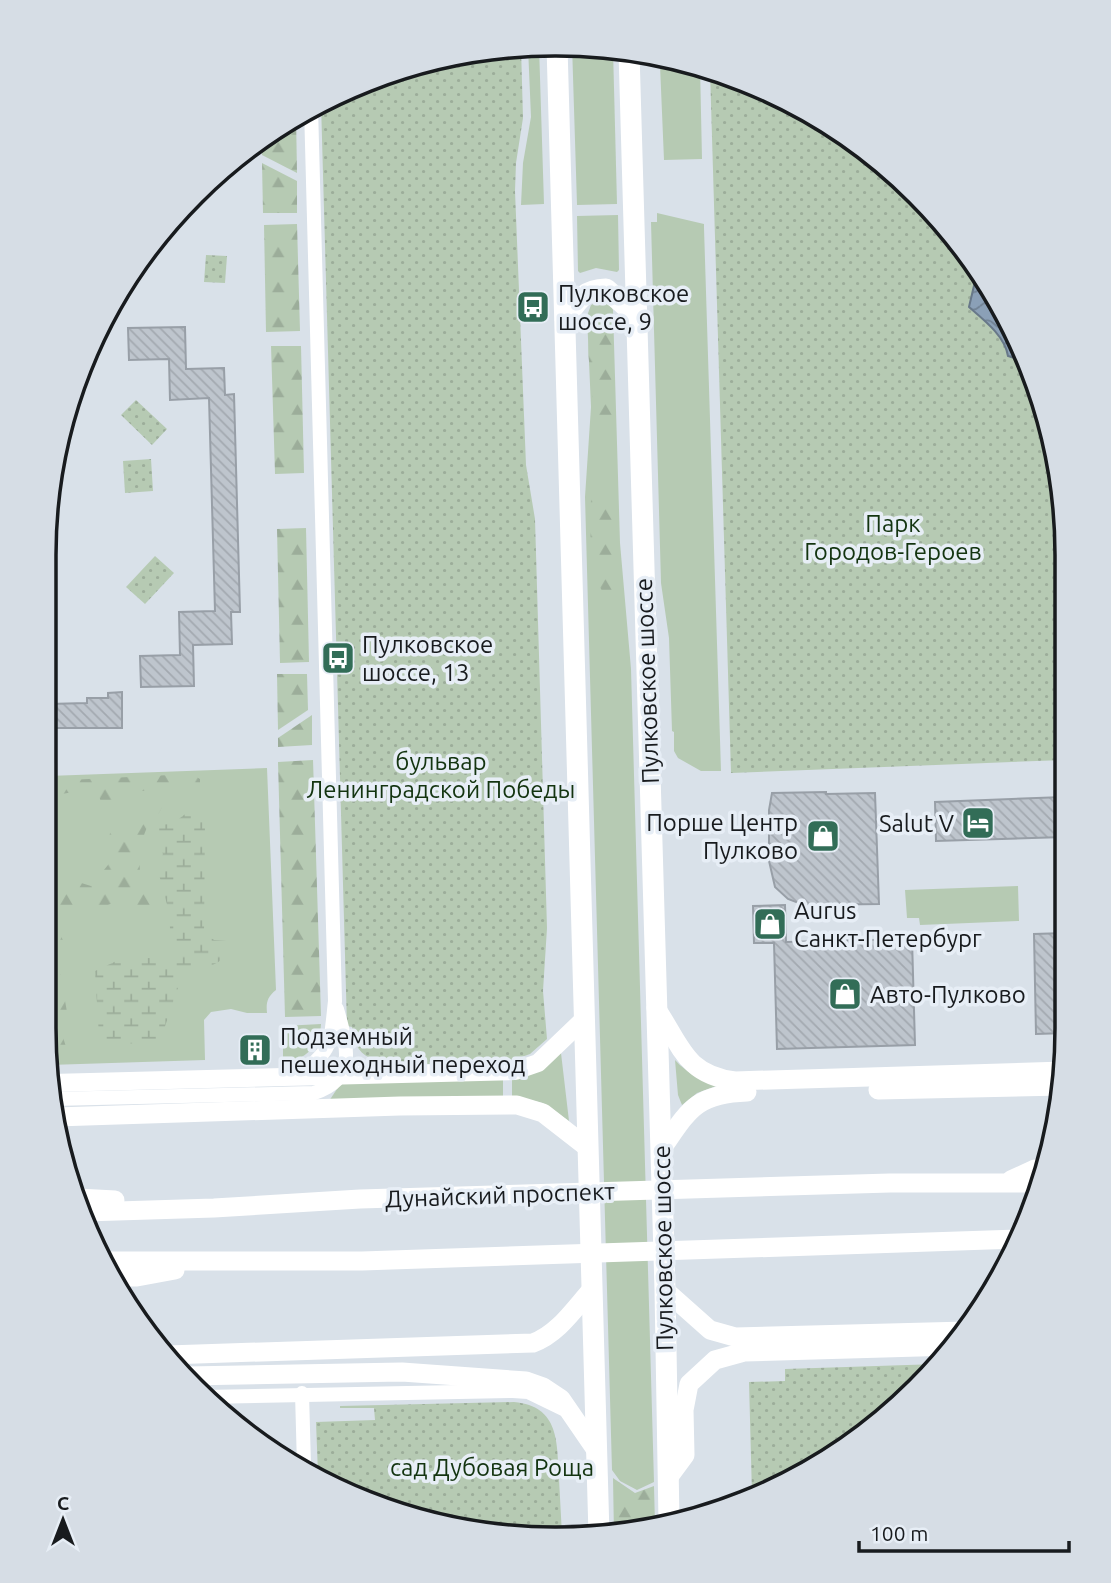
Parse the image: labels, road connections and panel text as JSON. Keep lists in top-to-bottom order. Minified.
{"streets":{"main road":["Пулковское шоссе","Дунайский проспект"]},"parks":["Парк Городов-Героев","бульвар Ленинградской Победы","сад Дубовая Роща"],"places":{"bus stop":["Пулковское шоссе, 9","Пулковское шоссе, 13"],"hotel":["Salut V"],"shop":["Порше Центр Пулково","Aurus Санкт-Петербург","Авто-Пулково"],"building":["Подземный пешеходный переход"]},"scale_bar":"100 m","north":"top"}
